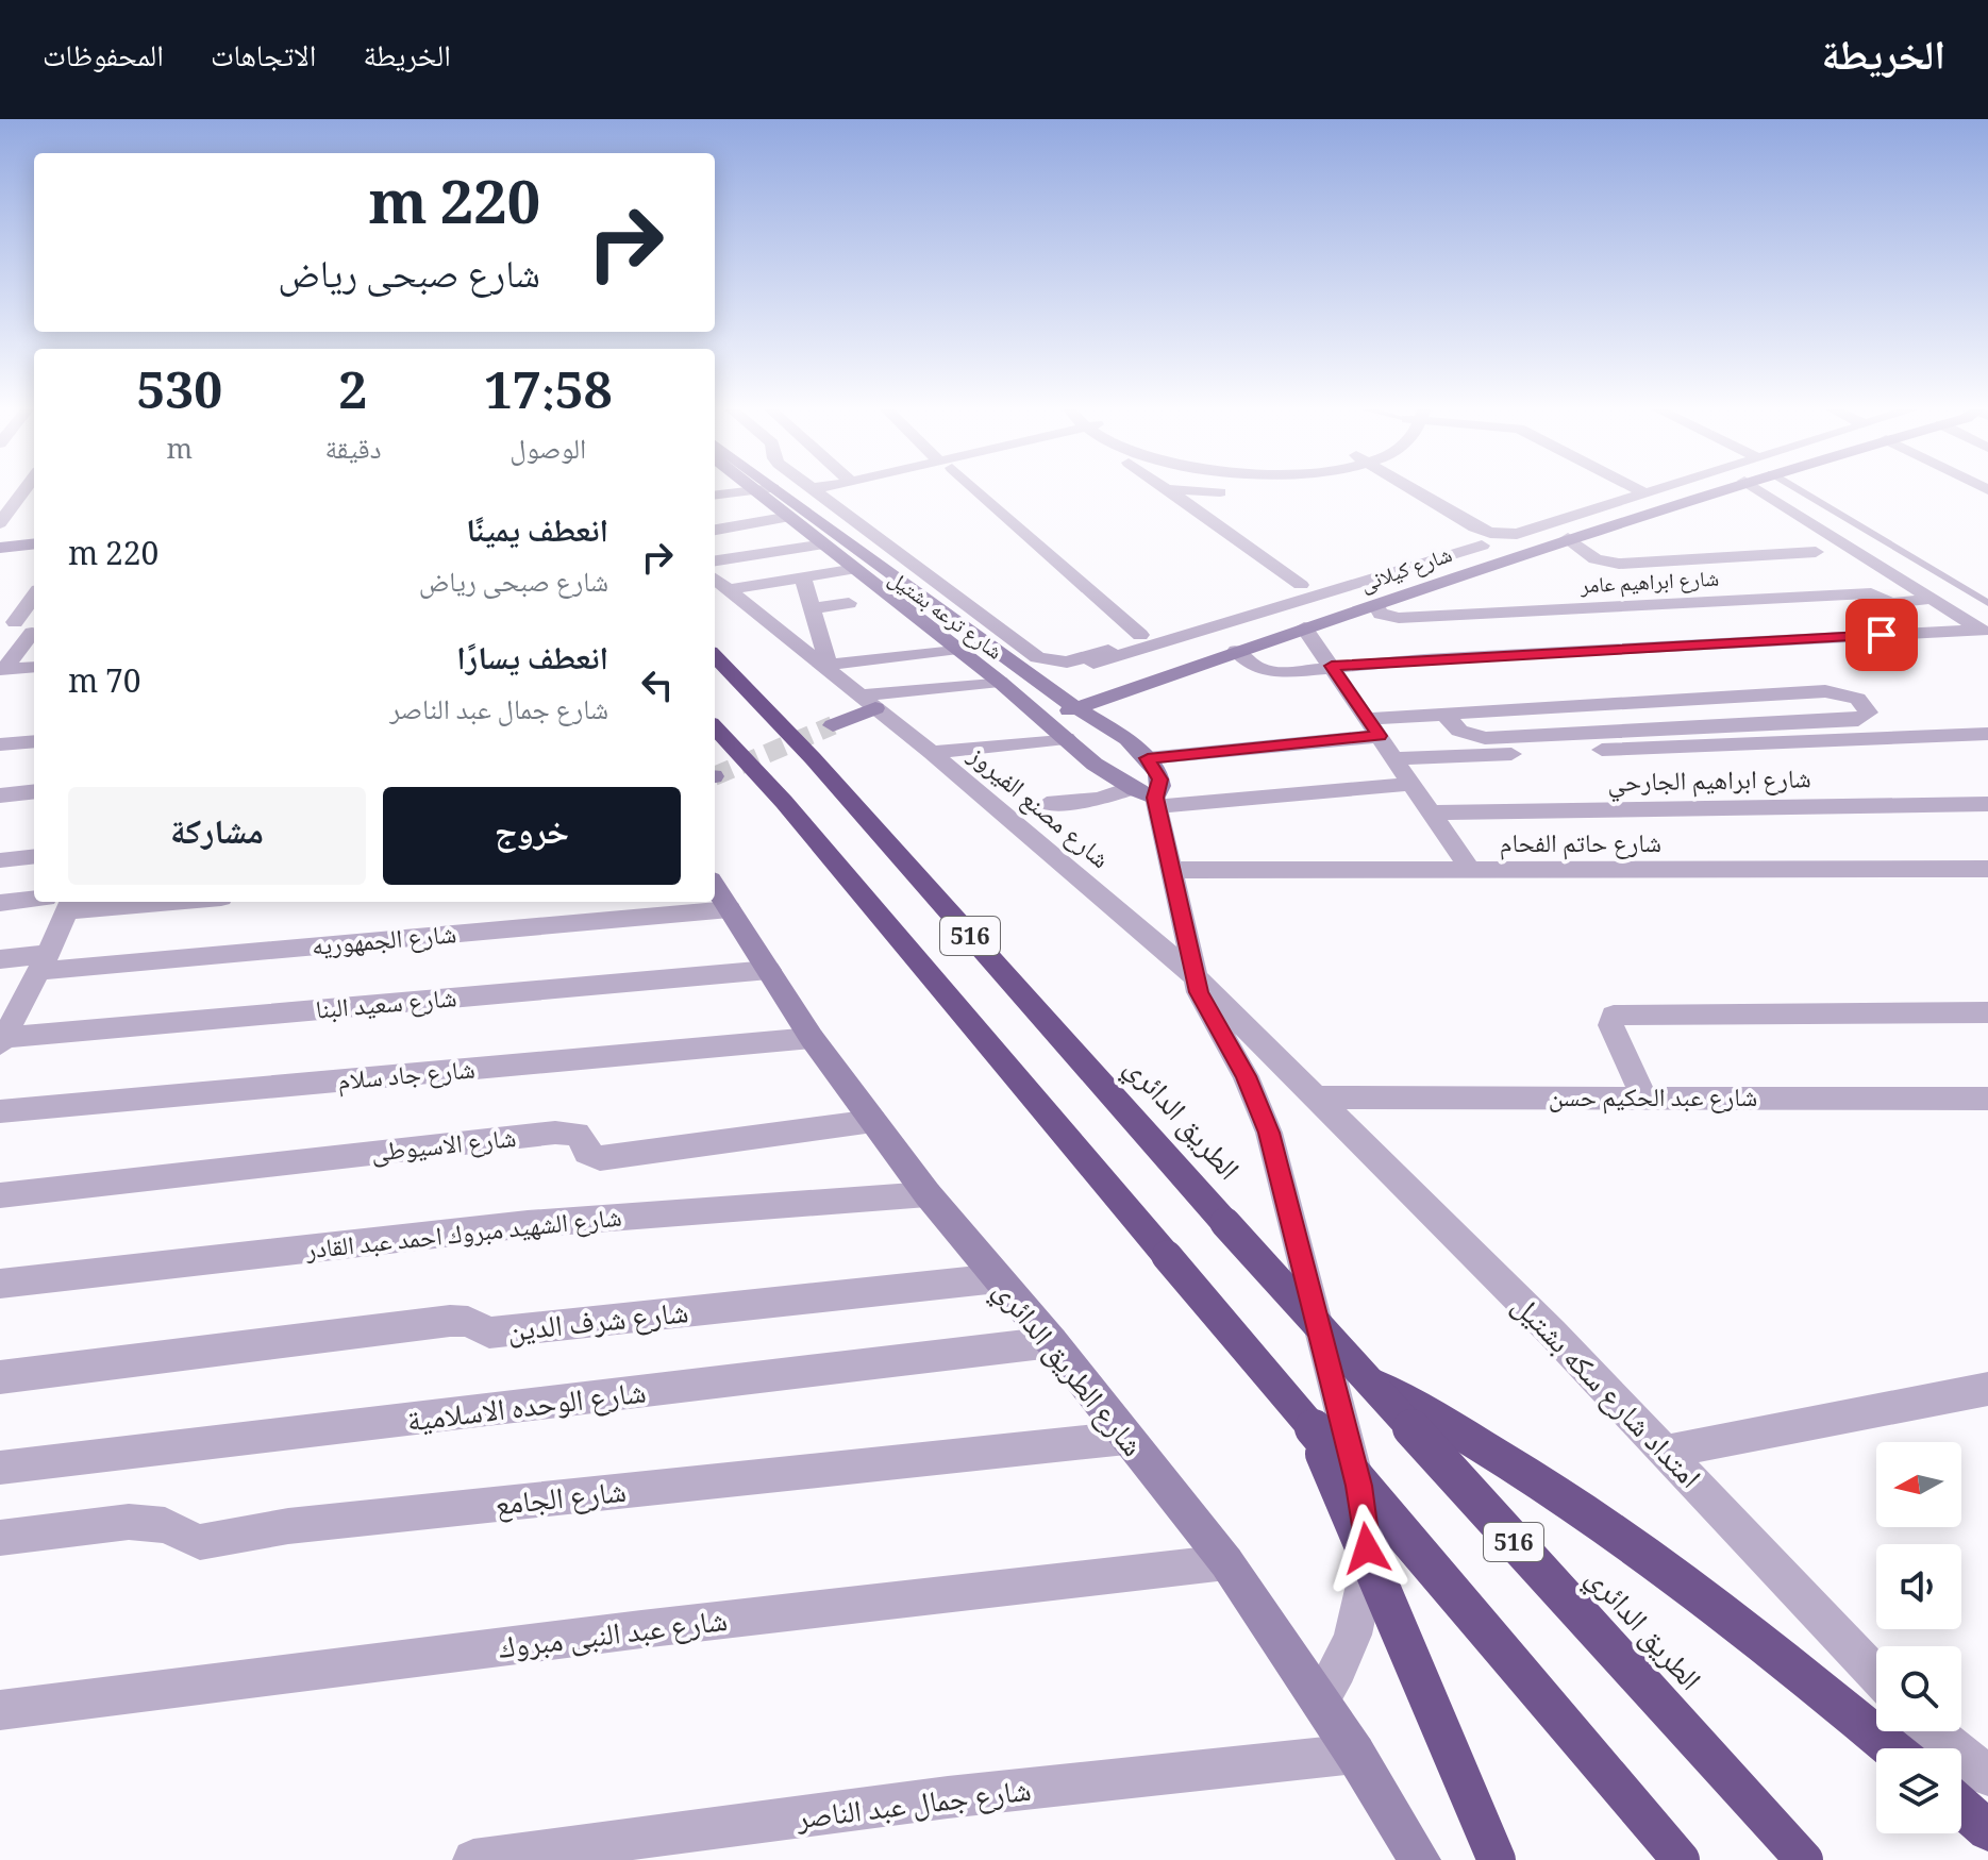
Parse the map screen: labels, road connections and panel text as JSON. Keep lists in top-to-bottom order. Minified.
{"streets":{"highway":["516","الطريق الدائري"],"street":["شارع كيلانى","شارع ابراهيم عامر","شارع ترعه بشتيل","شارع ابراهيم الجارحي","شارع مصنع الفيروز","شارع حاتم الفحام","شارع الجمهوريه","شارع سعيد البنا","شارع جاد سلام","شارع عبد الحكيم حسن","شارع الاسيوطى","شارع الشهيد مبروك احمد عبد القادر","شارع شرف الدين","شارع الطريق الدائري","امتداد شارع سكه بشتيل","شارع الوحده الاسلامية","شارع الجامع","شارع عبد النبى مبروك","شارع جمال عبد الناصر"]},"crossings":[["شارع كيلانى","شارع ابراهيم عامر"],["شارع كيلانى","شارع ترعه بشتيل"],["شارع مصنع الفيروز","شارع عبد الحكيم حسن"],["شارع مصنع الفيروز","امتداد شارع سكه بشتيل"],["شارع الجمهوريه","شارع الطريق الدائري"],["شارع سعيد البنا","شارع الطريق الدائري"],["شارع جاد سلام","شارع الطريق الدائري"],["شارع عبد الحكيم حسن","امتداد شارع سكه بشتيل"],["شارع الاسيوطى","شارع الطريق الدائري"],["شارع الشهيد مبروك احمد عبد القادر","شارع الطريق الدائري"],["شارع شرف الدين","شارع الطريق الدائري"],["شارع الطريق الدائري","شارع الوحده الاسلامية"],["شارع الطريق الدائري","شارع الجامع"],["شارع الطريق الدائري","شارع عبد النبى مبروك"],["شارع الطريق الدائري","شارع جمال عبد الناصر"]],"north":"left","page":{"header":"الخريطة","nav":["الخريطة","الاتجاهات","المحفوظات"],"turn":["220 m","شارع صبحى رياض"],"eta":["17:58","الوصول","2","دقيقة","530","m"],"list":[{"name":"انعطف يمينًا","note":"شارع صبحى رياض","value":"220 m"},{"name":"انعطف يسارًا","note":"شارع جمال عبد الناصر","value":"70 m"}],"buttons":["خروج","مشاركة"]}}
